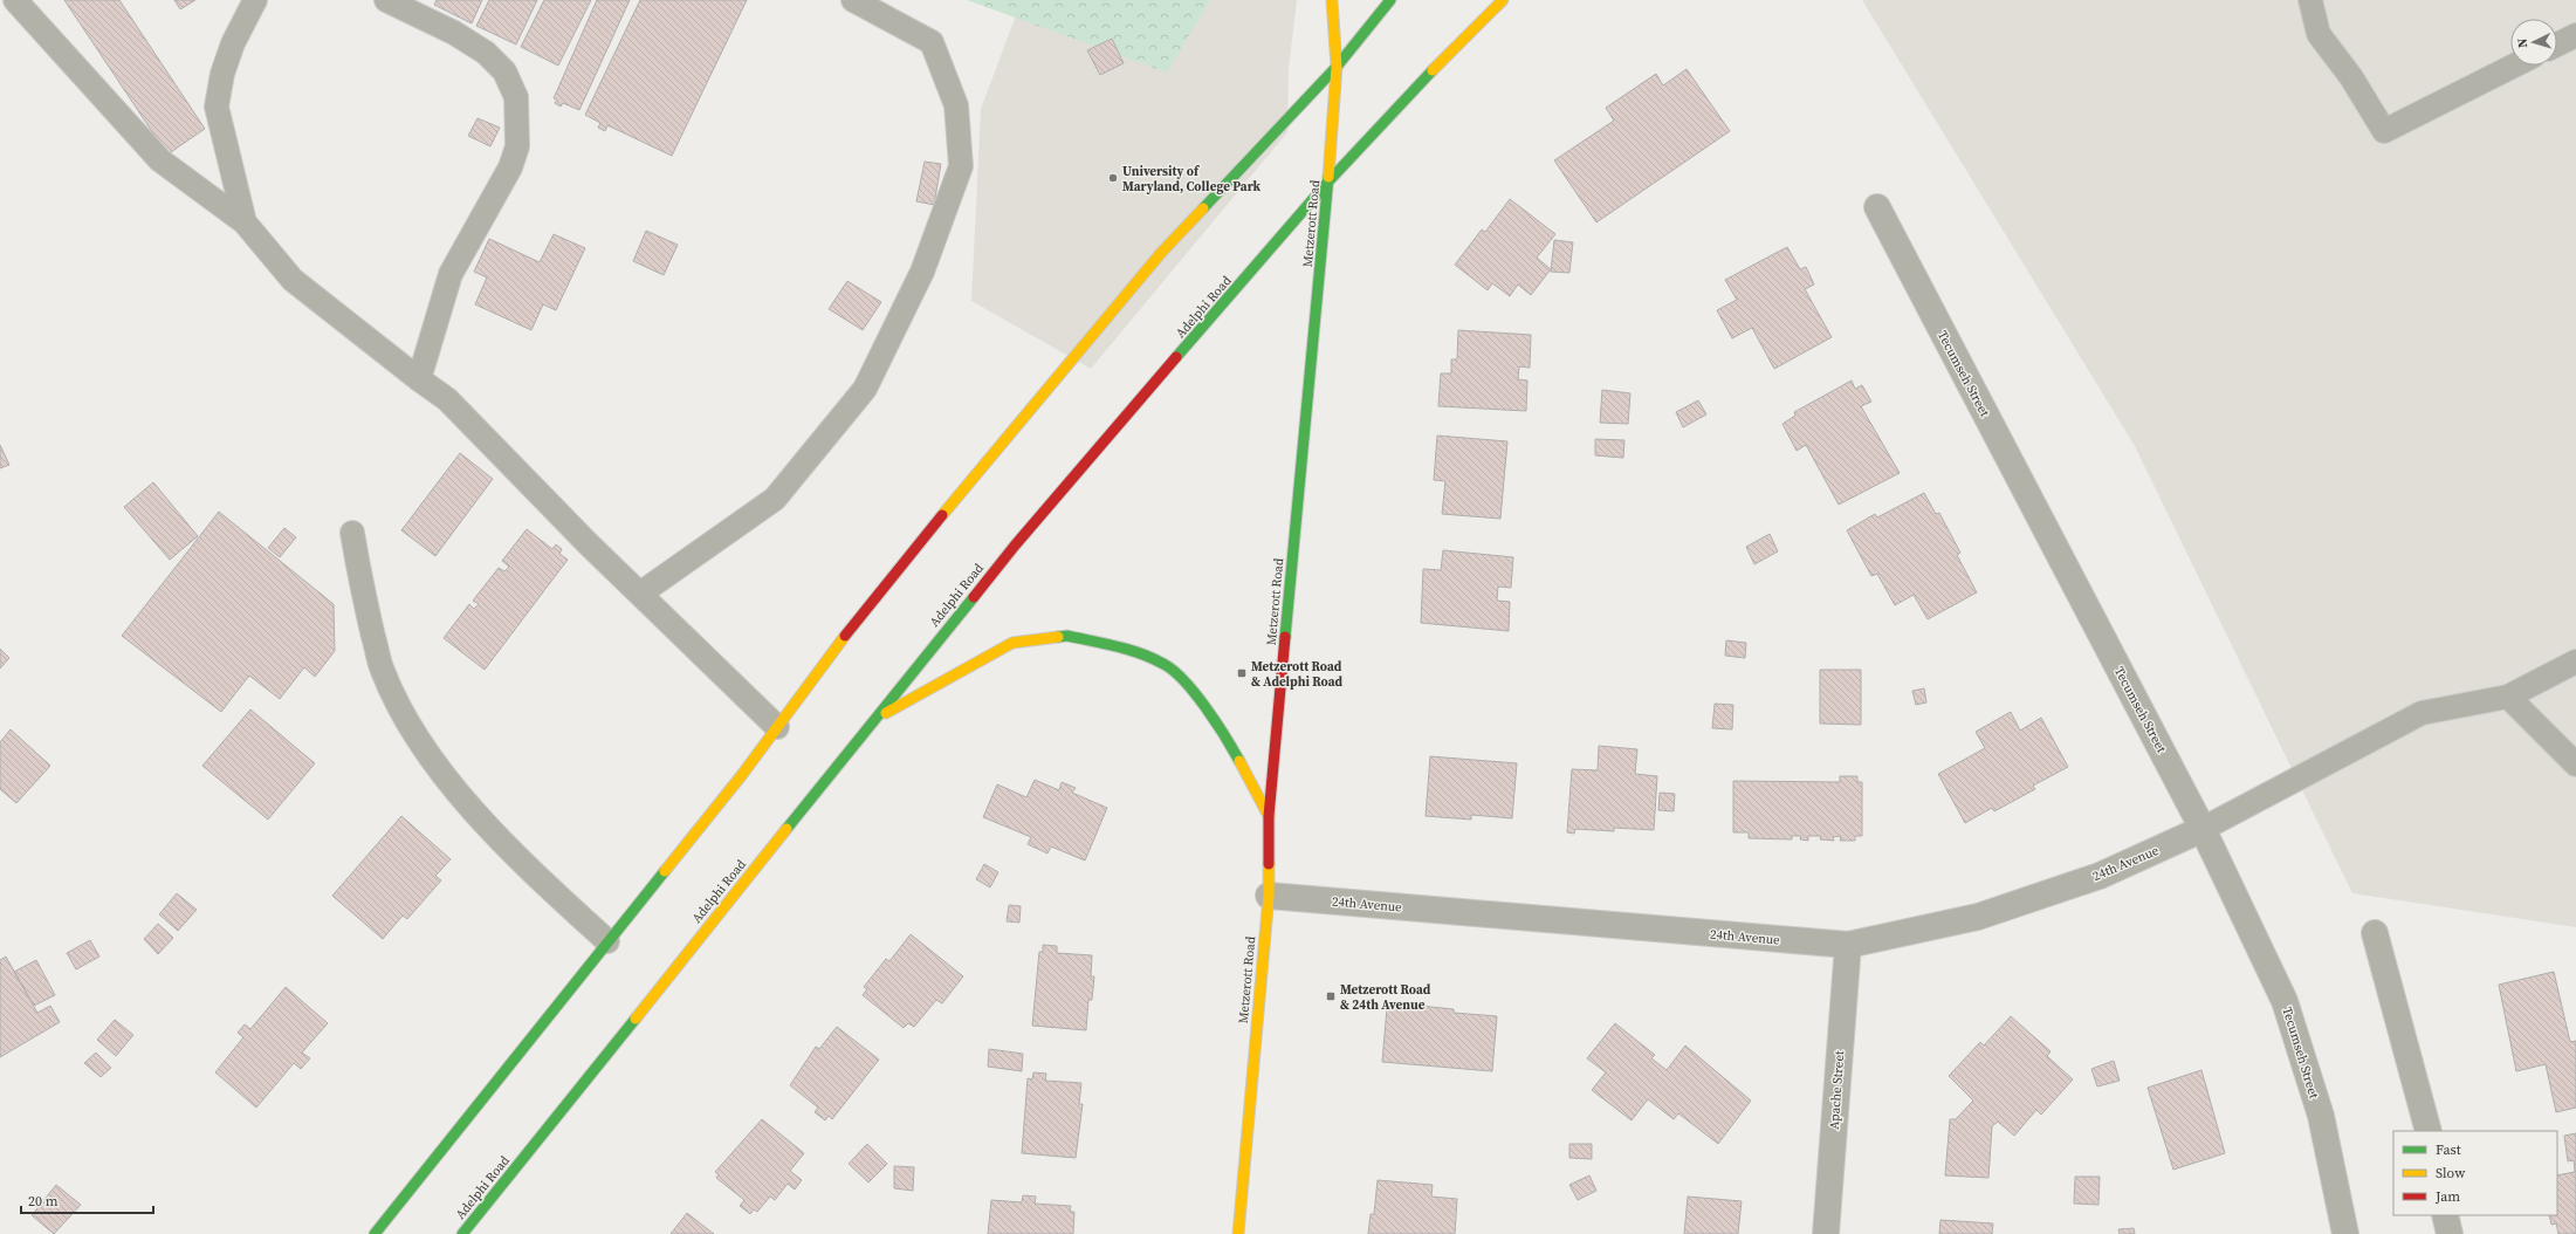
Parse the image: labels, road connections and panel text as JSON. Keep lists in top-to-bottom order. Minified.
{"streets":{"main road":["Metzerott Road","Adelphi Road"],"street":["Tecumseh Street","24th Avenue","Apache Street"]},"crossings":[["Metzerott Road","Adelphi Road"],["Metzerott Road","24th Avenue"],["Tecumseh Street","24th Avenue"],["24th Avenue","Apache Street"]],"places":{"other":["University of Maryland, College Park"],"transit":["Metzerott Road & Adelphi Road","Metzerott Road & 24th Avenue"]},"legend":["Fast","Slow","Jam"],"scale_bar":"20 m","north":"left"}
